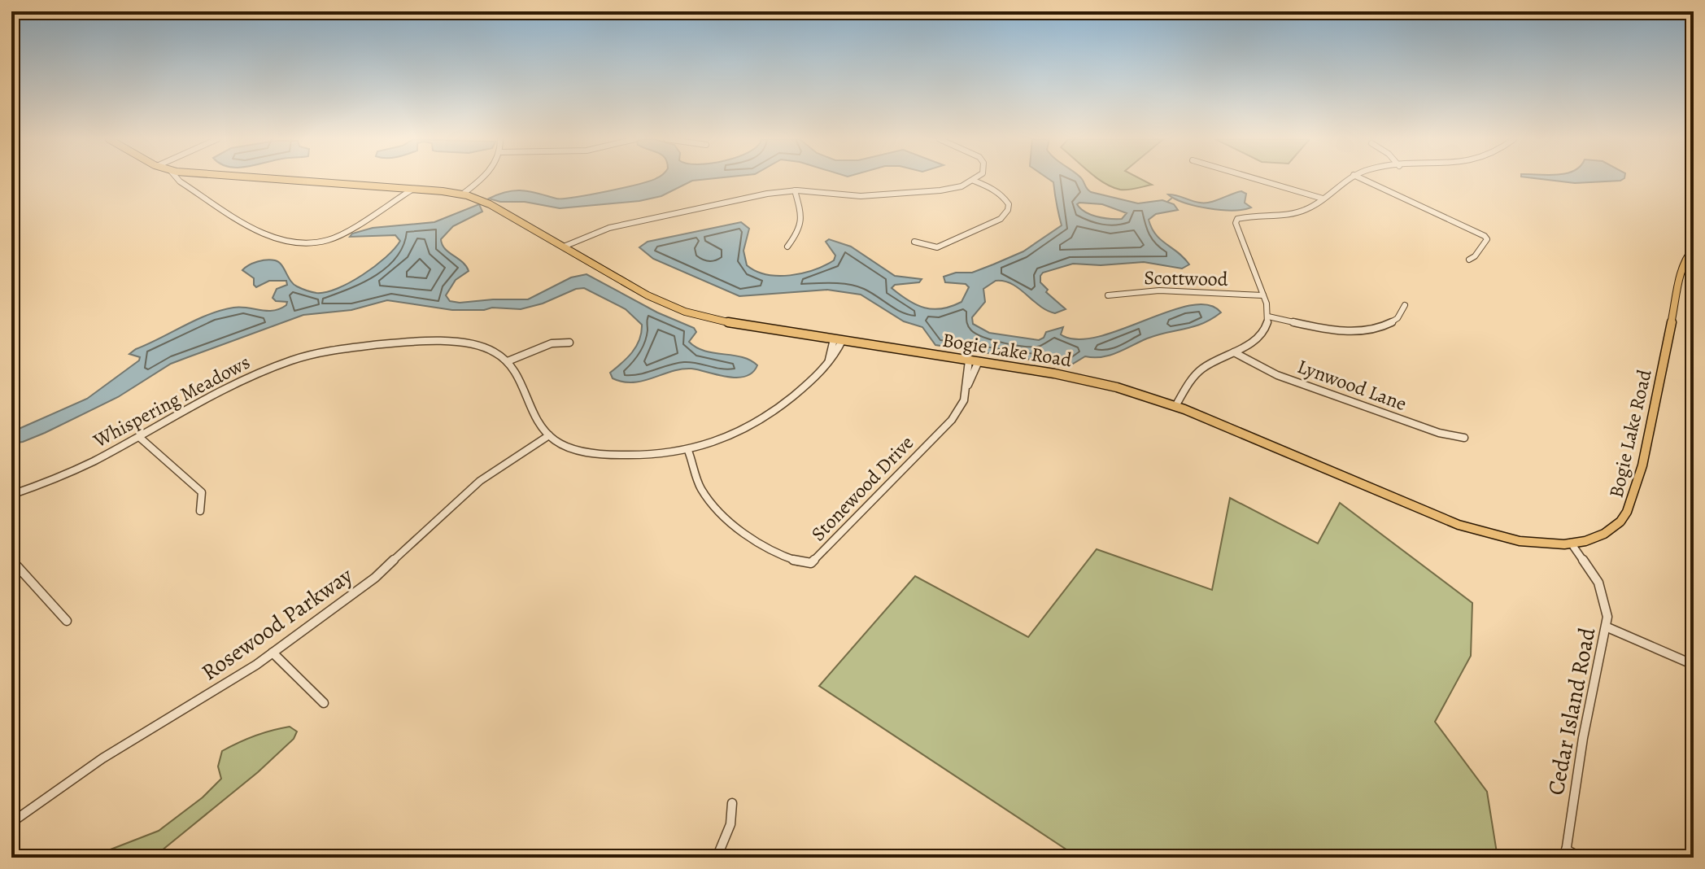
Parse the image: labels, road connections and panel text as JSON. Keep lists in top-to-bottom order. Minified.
{"streets":{"main road":["Bogie Lake Road"],"street":["Scottwood","Lynwood Lane","Whispering Meadows","Stonewood Drive","Rosewood Parkway","Cedar Island Road"]},"crossings":[["Bogie Lake Road","Stonewood Drive"],["Bogie Lake Road","Cedar Island Road"]]}
